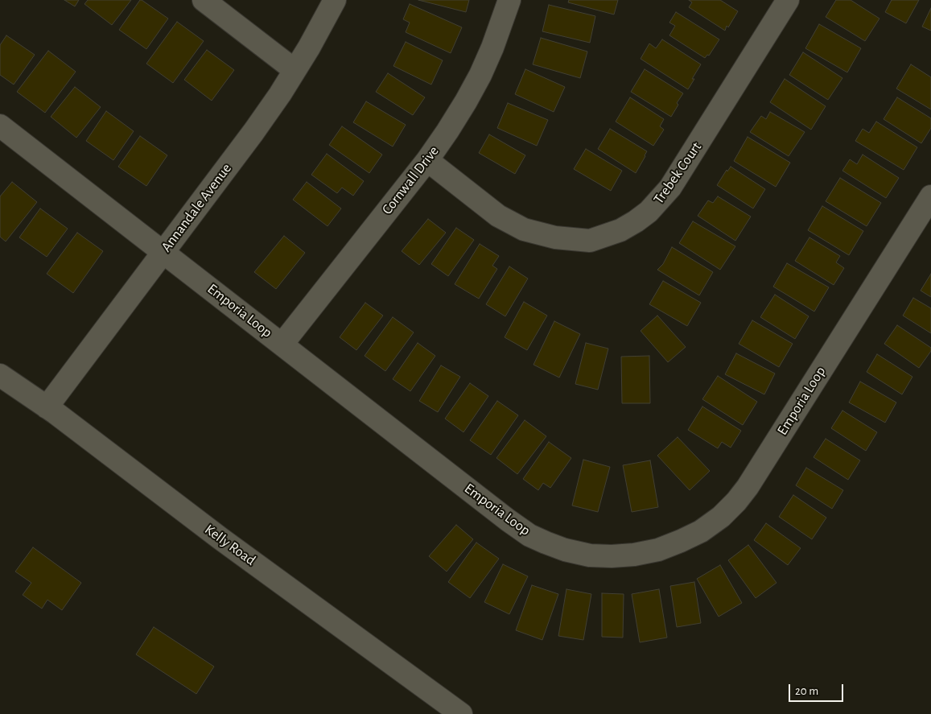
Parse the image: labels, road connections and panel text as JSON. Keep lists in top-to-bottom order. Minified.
{"streets":{"street":["Trebek Court","Cornwall Drive","Annandale Avenue","Emporia Loop","Kelly Road"]},"crossings":[["Trebek Court","Cornwall Drive"],["Cornwall Drive","Emporia Loop"],["Annandale Avenue","Emporia Loop"],["Annandale Avenue","Kelly Road"]],"scale_bar":"20 m"}
